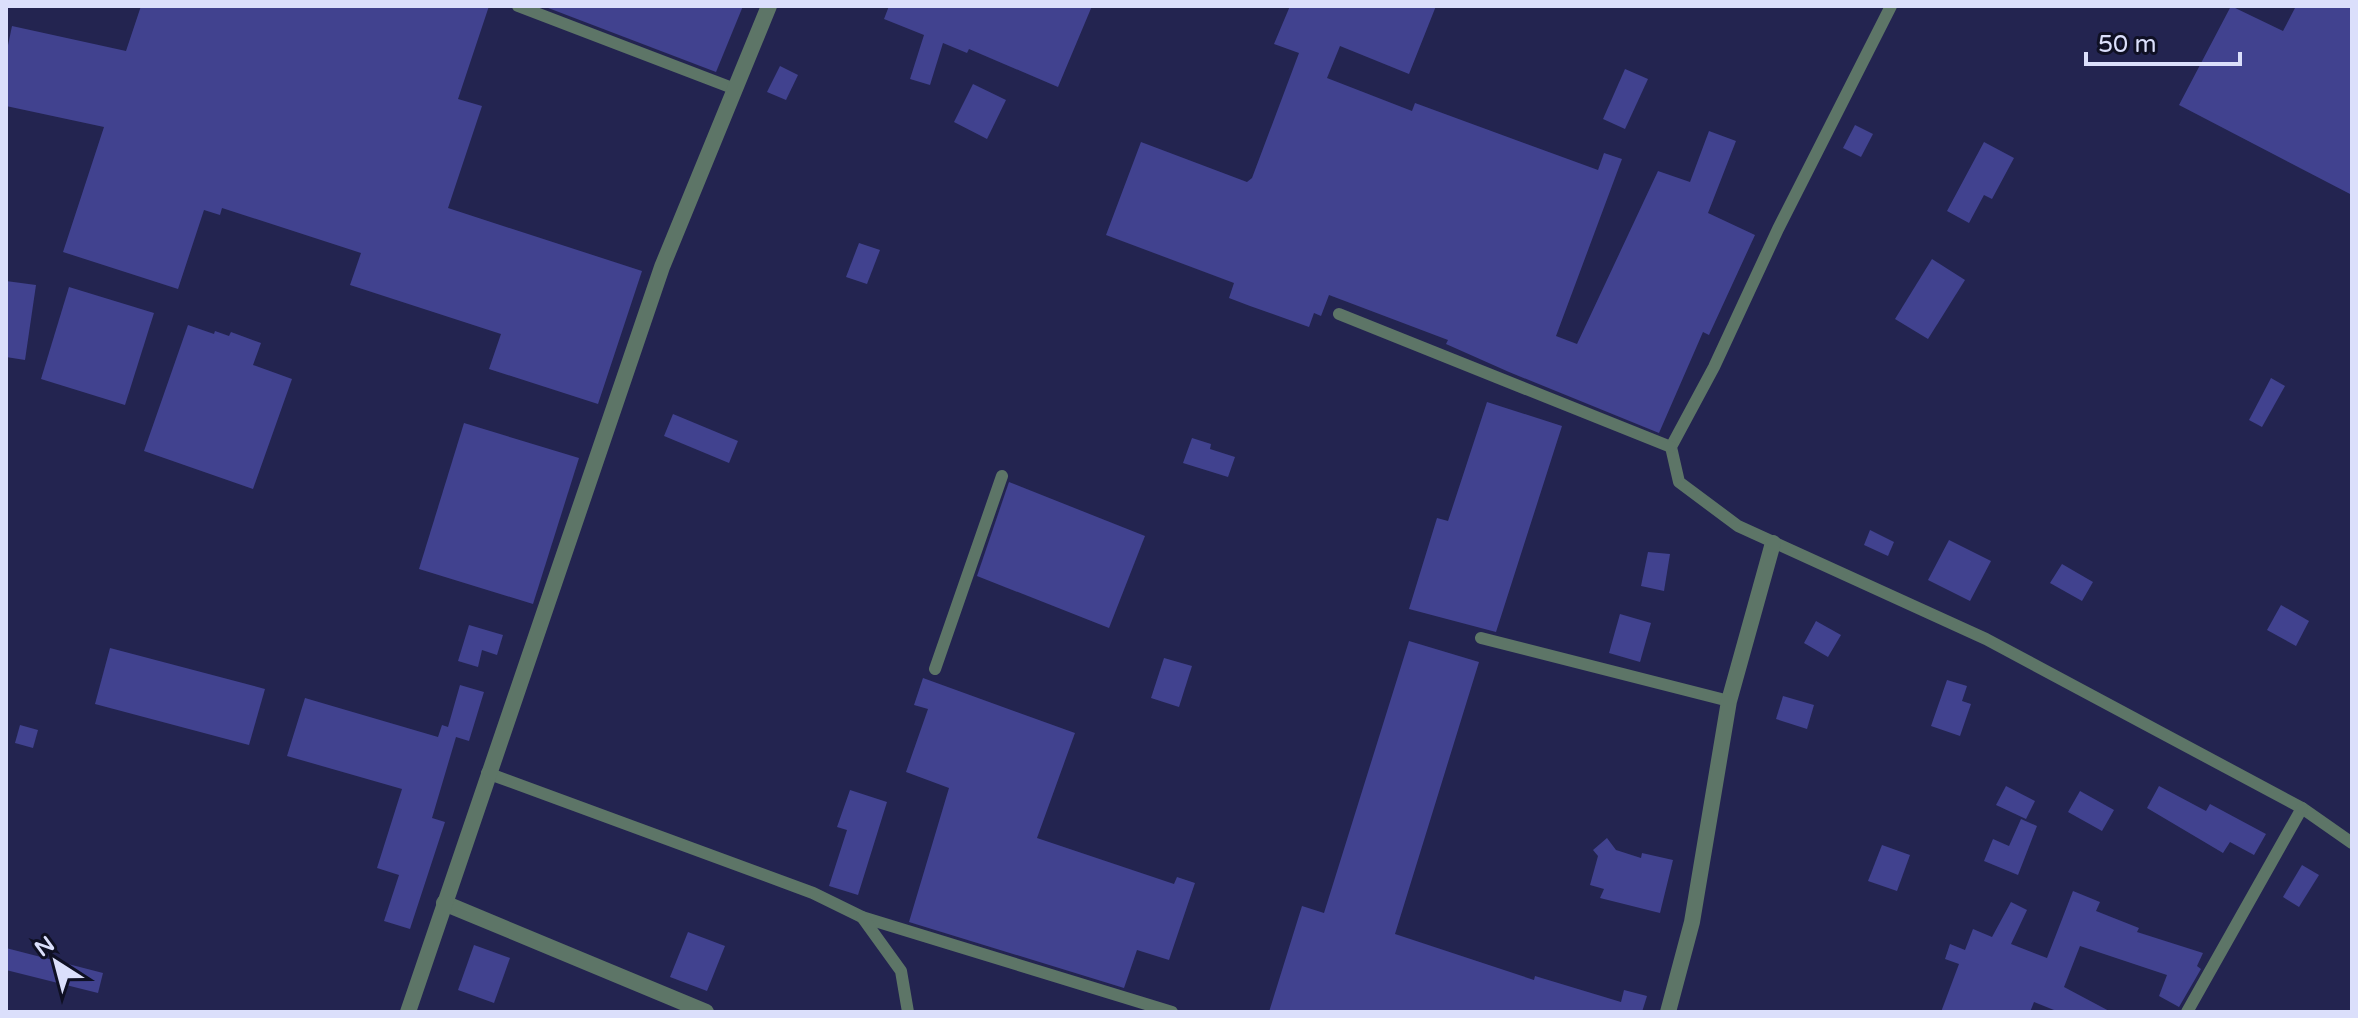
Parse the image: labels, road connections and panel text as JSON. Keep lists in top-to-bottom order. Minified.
{"scale_bar":"50 m","north":"top left"}
